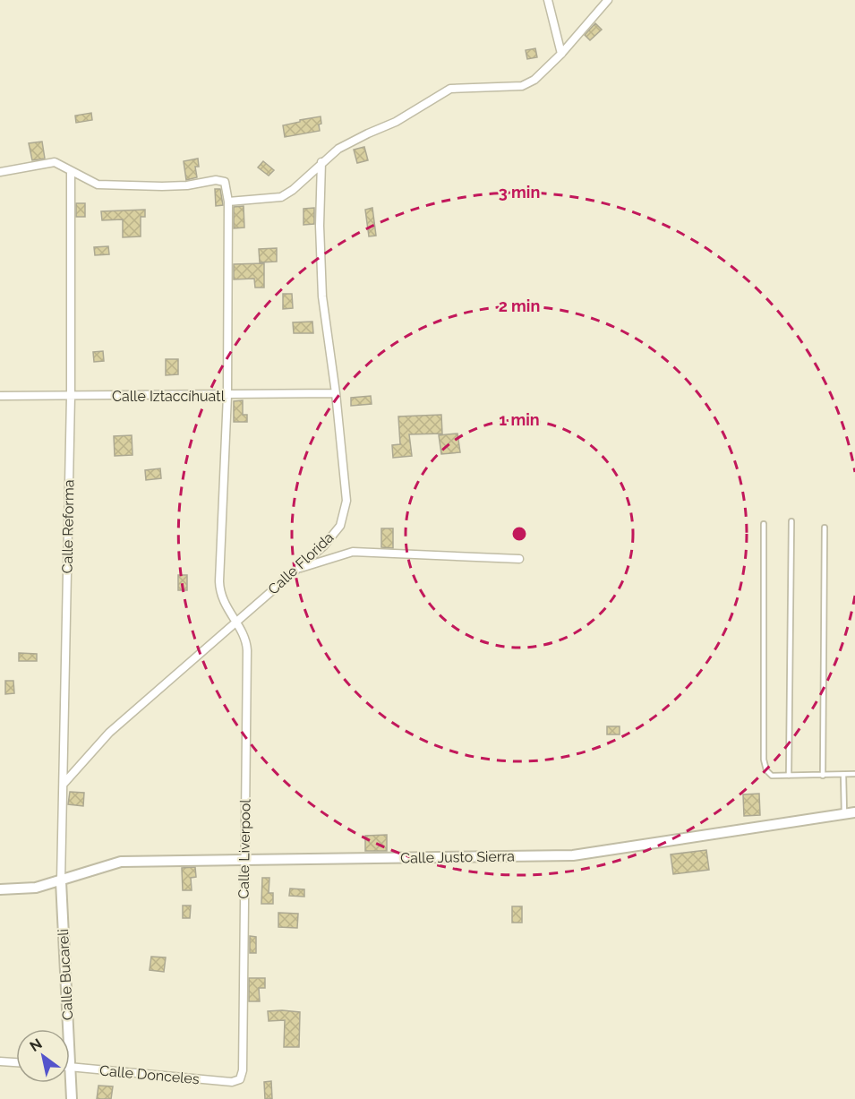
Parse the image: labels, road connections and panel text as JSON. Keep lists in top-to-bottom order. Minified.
{"streets":{"street":["Calle Iztaccíhuatl","Calle Reforma","Calle Florida","Calle Liverpool","Calle Justo Sierra","Calle Bucareli","Calle Donceles"]},"crossings":[["Calle Iztaccíhuatl","Calle Reforma"],["Calle Iztaccíhuatl","Calle Florida"],["Calle Iztaccíhuatl","Calle Liverpool"],["Calle Reforma","Calle Florida"],["Calle Reforma","Calle Liverpool"],["Calle Reforma","Calle Justo Sierra"],["Calle Reforma","Calle Bucareli"],["Calle Florida","Calle Liverpool"],["Calle Liverpool","Calle Justo Sierra"],["Calle Liverpool","Calle Donceles"],["Calle Justo Sierra","Calle Bucareli"],["Calle Bucareli","Calle Donceles"]],"north":"top left","rings":["3 min","2 min","1 min"]}
